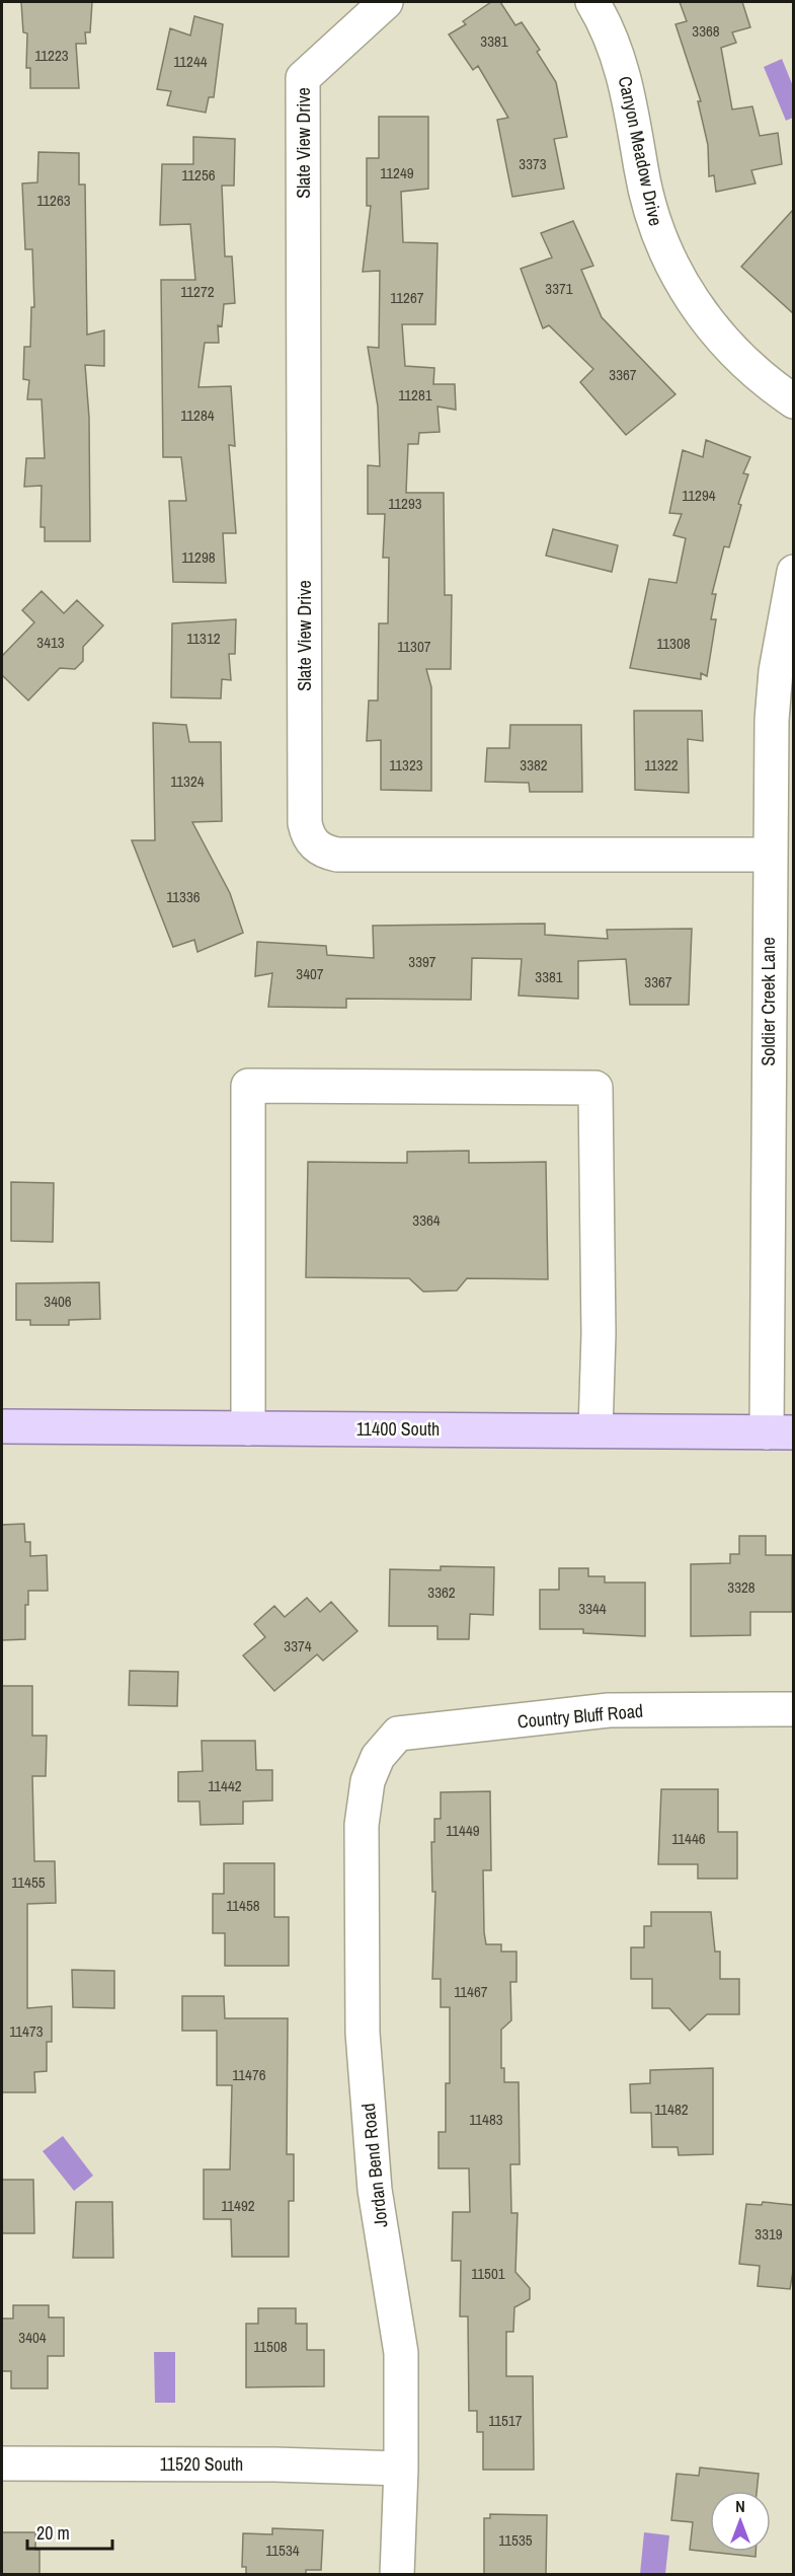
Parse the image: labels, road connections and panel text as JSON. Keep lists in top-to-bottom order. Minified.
{"streets":{"main road":["11400 South"],"street":["Slate View Drive","Canyon Meadow Drive","Soldier Creek Lane","Country Bluff Road","Jordan Bend Road","11520 South"]},"crossings":[["Slate View Drive","Soldier Creek Lane"],["Soldier Creek Lane","11400 South"],["Country Bluff Road","Jordan Bend Road"],["Jordan Bend Road","11520 South"]],"house_numbers":["3368","3381","11223","11244","3373","11249","11256","11263","3371","11272","11267","3367","11281","11284","11294","11293","11298","11312","3413","11308","11307","11323","3382","11322","11324","11336","3397","3407","3381","3367","3364","3406","3328","3362","3344","3374","11442","11449","11446","11455","11458","11467","11473","11476","11482","11483","11492","3319","11501","3404","11508","11517","11535","11534"],"scale_bar":"20 m","north":"top"}
